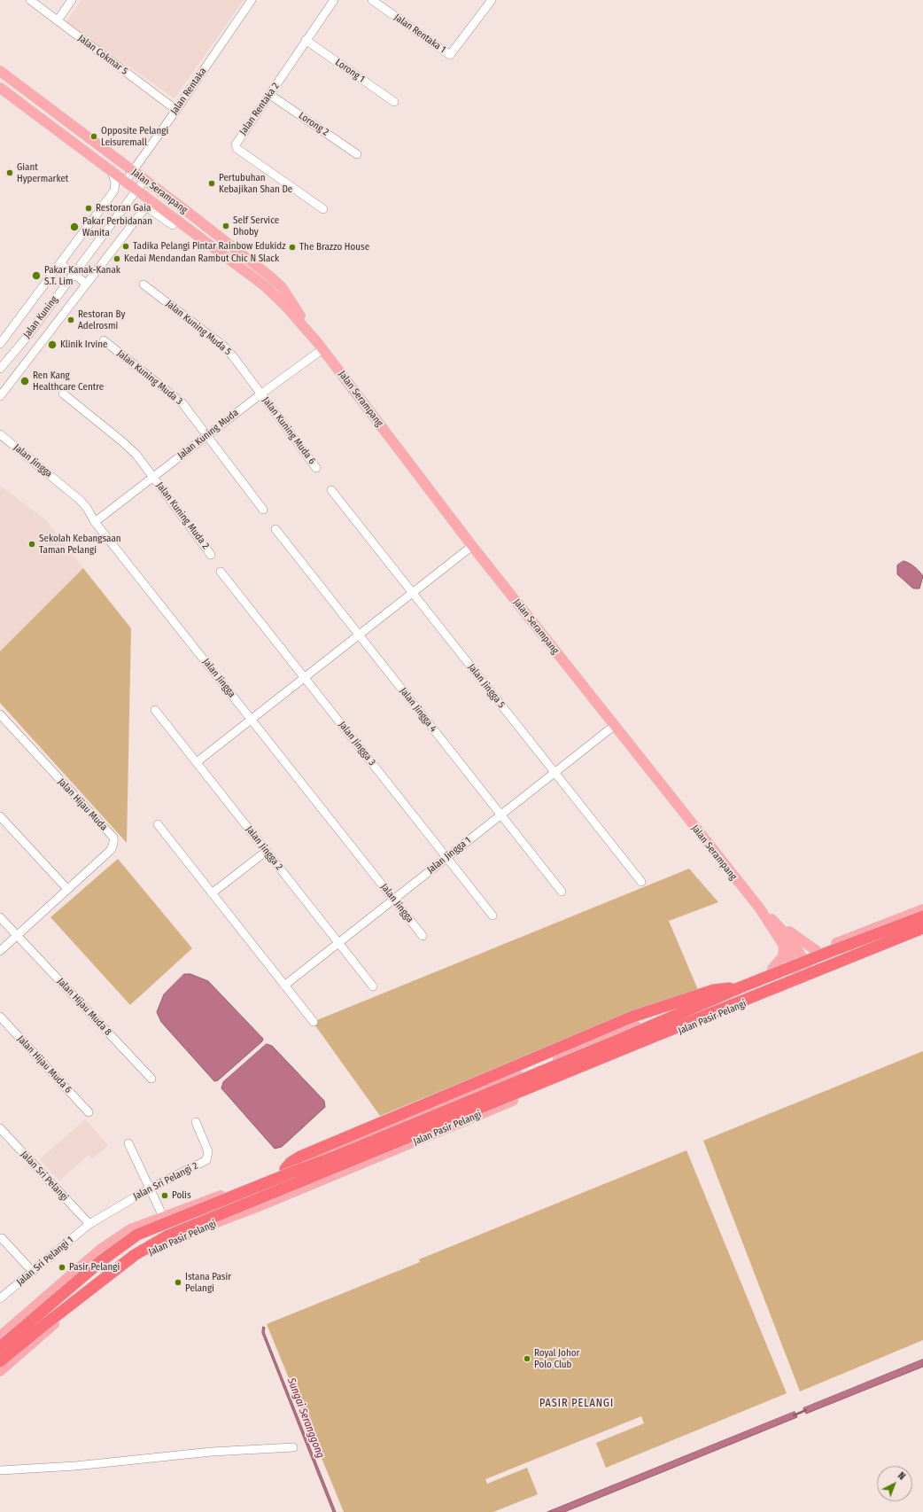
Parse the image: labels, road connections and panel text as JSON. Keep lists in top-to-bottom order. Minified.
{"streets":{"main road":["Jalan Serampang","Jalan Pasir Pelangi"],"street":["Jalan Rentaka 1","Jalan Cokmar 5","Lorong 1","Jalan Rentaka","Jalan Rentaka 2","Lorong 2","Jalan Kuning","Jalan Kuning Muda 5","Jalan Kuning Muda 3","Jalan Kuning Muda 6","Jalan Kuning Muda","Jalan Jingga","Jalan Kuning Muda 2","Jalan Jingga 5","Jalan Jingga 4","Jalan Jingga 3","Jalan Hijau Muda","Jalan Jingga 2","Jalan Jingga 1","Jalan Hijau Muda 8","Jalan Hijau Muda 6","Jalan Sri Pelangi","Jalan Sri Pelangi 2","Jalan Sri Pelangi 1"]},"crossings":[["Jalan Cokmar 5","Jalan Rentaka"],["Lorong 1","Jalan Rentaka 2"],["Jalan Rentaka","Jalan Serampang"],["Jalan Rentaka 2","Lorong 2"],["Jalan Serampang","Jalan Kuning"],["Jalan Serampang","Jalan Kuning Muda"],["Jalan Serampang","Jalan Jingga 1"],["Jalan Serampang","Jalan Pasir Pelangi"],["Jalan Kuning Muda 5","Jalan Kuning Muda 6"],["Jalan Kuning Muda 5","Jalan Kuning Muda"],["Jalan Kuning Muda 3","Jalan Kuning Muda"],["Jalan Kuning Muda 6","Jalan Kuning Muda"],["Jalan Kuning Muda","Jalan Jingga"],["Jalan Kuning Muda","Jalan Kuning Muda 2"],["Jalan Jingga","Jalan Jingga 1"],["Jalan Jingga 5","Jalan Jingga 1"],["Jalan Jingga 4","Jalan Jingga 1"],["Jalan Jingga 3","Jalan Jingga 1"],["Jalan Hijau Muda","Jalan Hijau Muda 8"],["Jalan Jingga 2","Jalan Jingga 1"],["Jalan Sri Pelangi","Jalan Sri Pelangi 2"],["Jalan Sri Pelangi","Jalan Sri Pelangi 1"],["Jalan Sri Pelangi 2","Jalan Sri Pelangi 1"]],"districts":["PASIR PELANGI"],"water":["Sungai Seranggong"],"places":["Opposite Pelangi Leisuremall","Giant Hypermarket","Pertubuhan Kebajikan Shan De","Restoran Gaia","Self Service Dhoby","Pakar Perbidanan Wanita","Tadika Pelangi Pintar Rainbow Edukidz","The Brazzo House","Kedai Mendandan Rambut Chic N Slack","Pakar Kanak-Kanak S.T. Lim","Restoran By Adelrosmi","Klinik Irvine","Ren Kang Healthcare Centre","Sekolah Kebangsaan Taman Pelangi","Polis","Pasir Pelangi","Istana Pasir Pelangi","Royal Johor Polo Club"],"north":"top right"}
